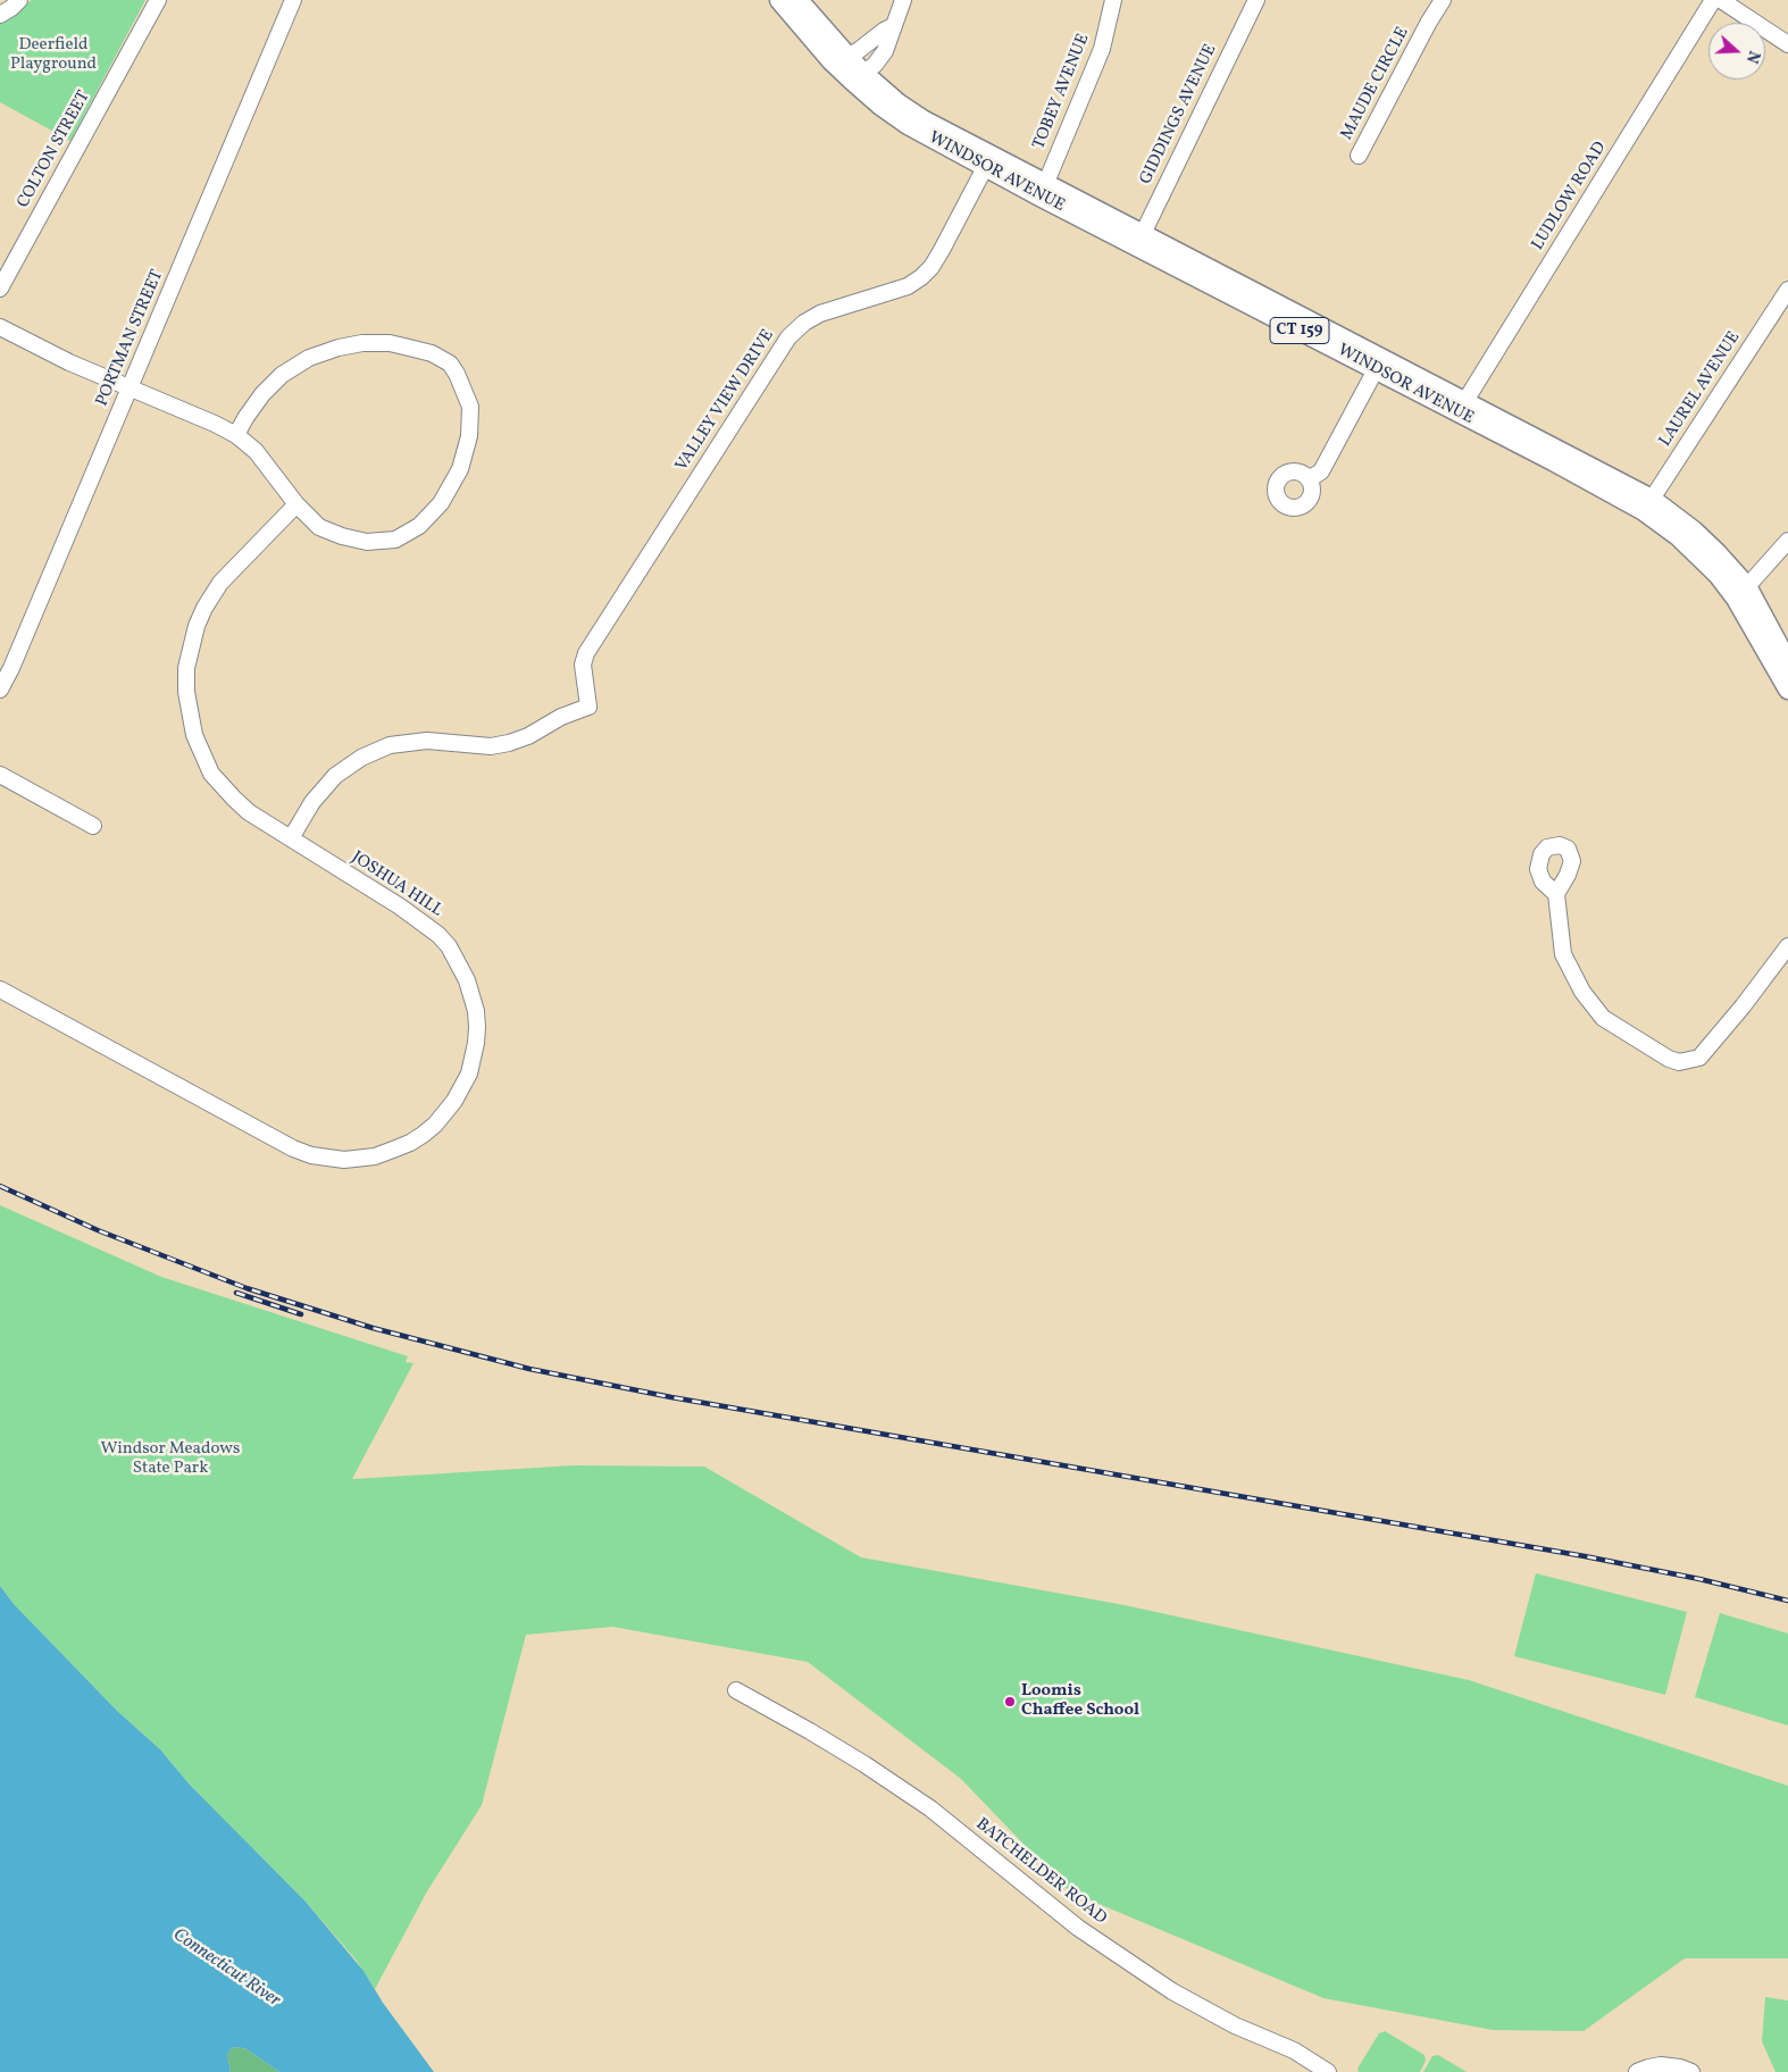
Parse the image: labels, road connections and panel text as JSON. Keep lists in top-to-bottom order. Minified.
{"streets":{"main road":["WINDSOR AVENUE","CT 159"],"street":["MAUDE CIRCLE","TOBEY AVENUE","GIDDINGS AVENUE","COLTON STREET","LUDLOW ROAD","PORTMAN STREET","LAUREL AVENUE","VALLEY VIEW DRIVE","JOSHUA HILL","BATCHELDER ROAD"]},"crossings":[["TOBEY AVENUE","WINDSOR AVENUE"],["GIDDINGS AVENUE","WINDSOR AVENUE"],["WINDSOR AVENUE","LUDLOW ROAD"],["WINDSOR AVENUE","LAUREL AVENUE"],["WINDSOR AVENUE","VALLEY VIEW DRIVE"],["VALLEY VIEW DRIVE","JOSHUA HILL"]],"water":["Connecticut River"],"parks":["Deerfield Playground","Windsor Meadows State Park"],"places":["Loomis Chaffee School"],"north":"right"}
